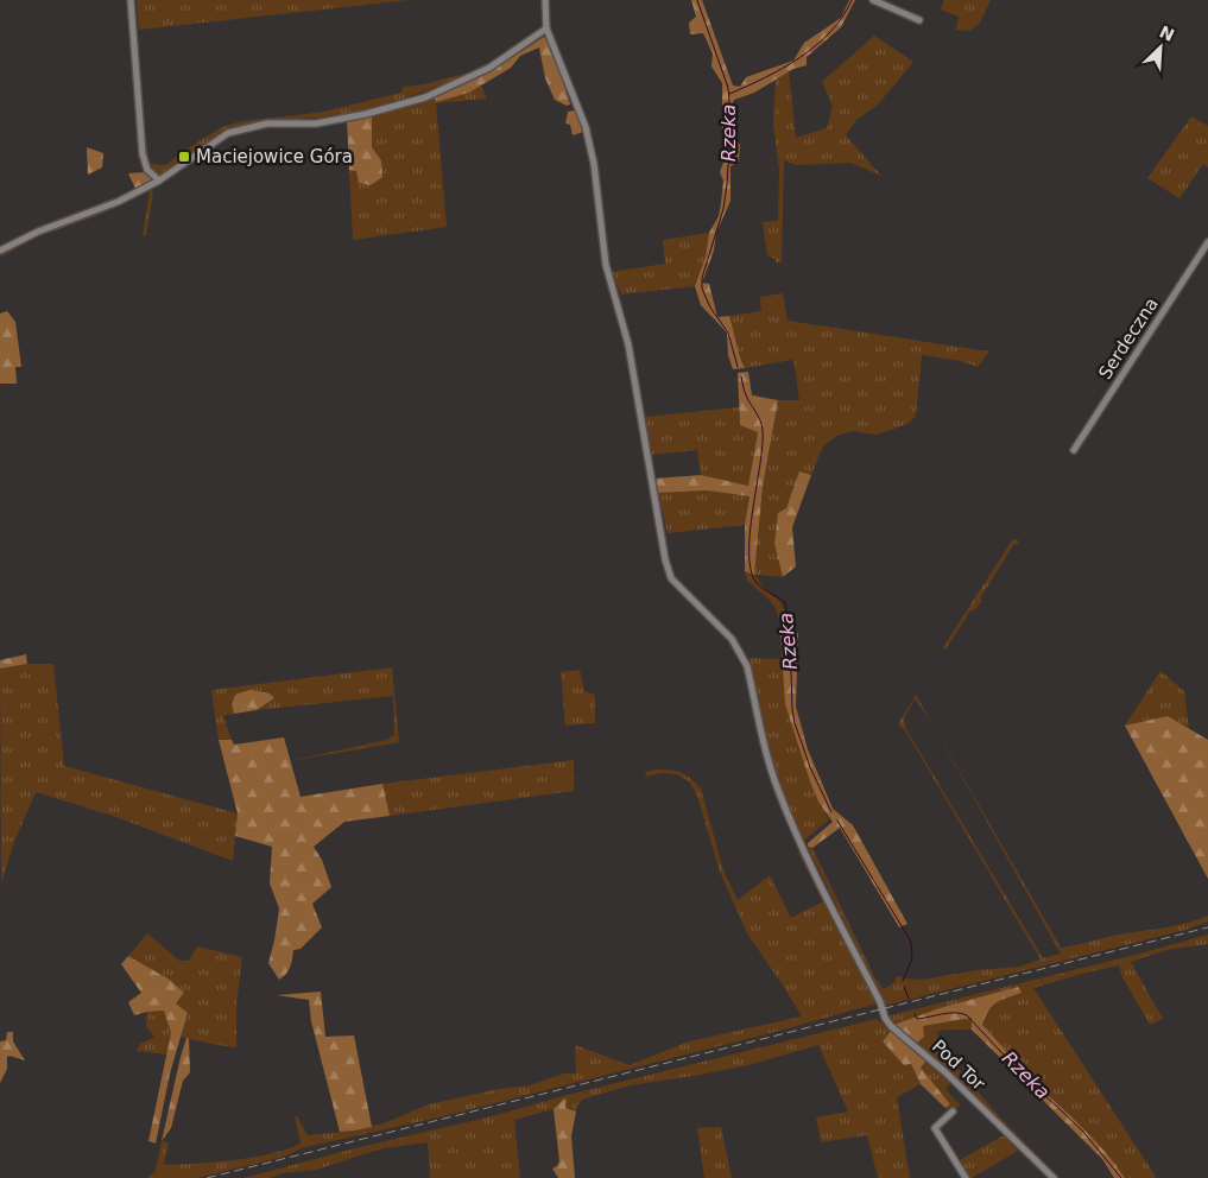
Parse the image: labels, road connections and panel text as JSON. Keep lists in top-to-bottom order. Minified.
{"streets":{"street":["Serdeczna","Pod Tor"]},"water":["Rzeka"],"places":{"transit":["Maciejowice Góra"]},"north":"top right"}
